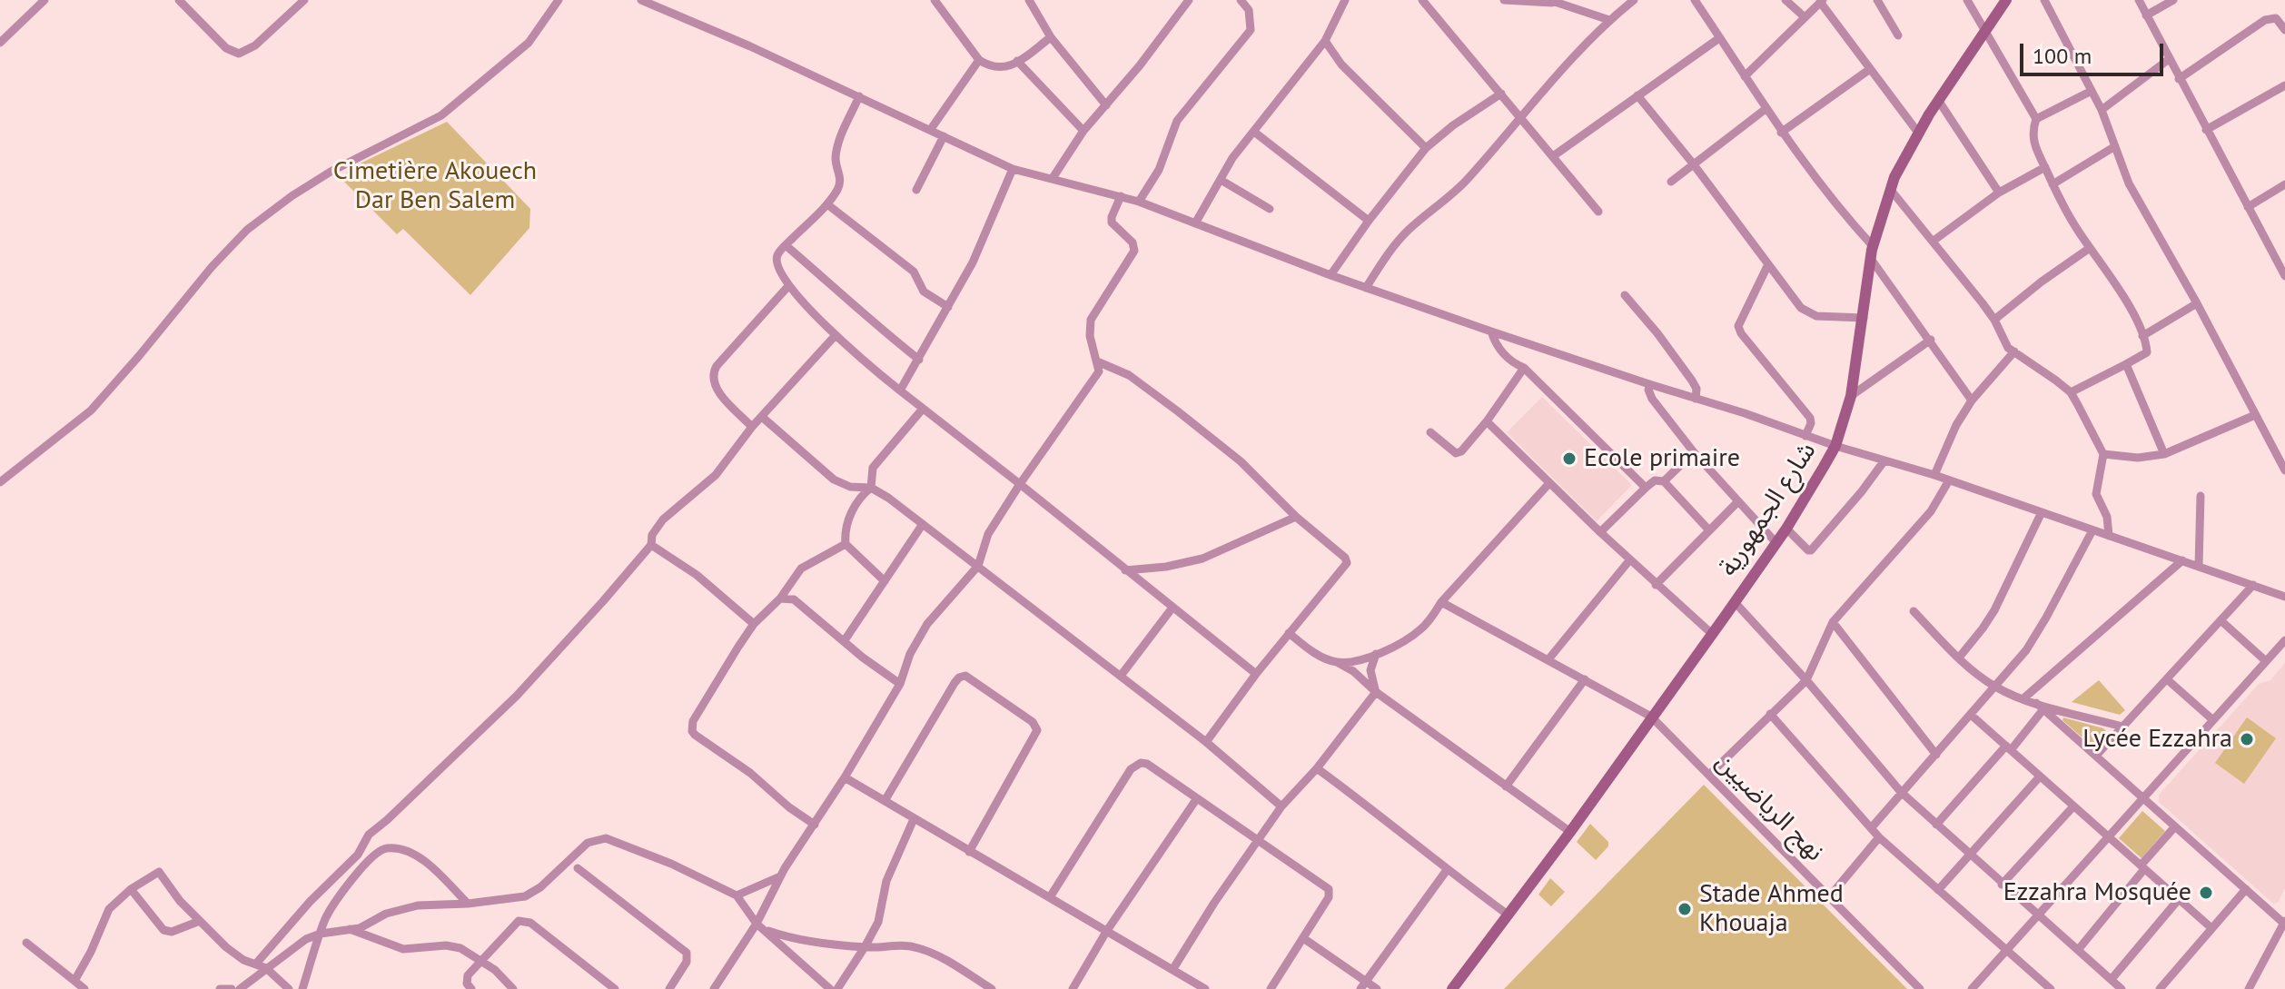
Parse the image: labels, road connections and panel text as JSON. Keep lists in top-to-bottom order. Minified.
{"streets":{"main road":["شارع الجمهورية"],"street":["نهج الرياضيين"]},"crossings":[["شارع الجمهورية","نهج الرياضيين"]],"parks":["Cimetière Akouech Dar Ben Salem"],"places":["Ecole primaire","Lycée Ezzahra","Ezzahra Mosquée","Stade Ahmed Khouaja"],"scale_bar":"100 m"}
